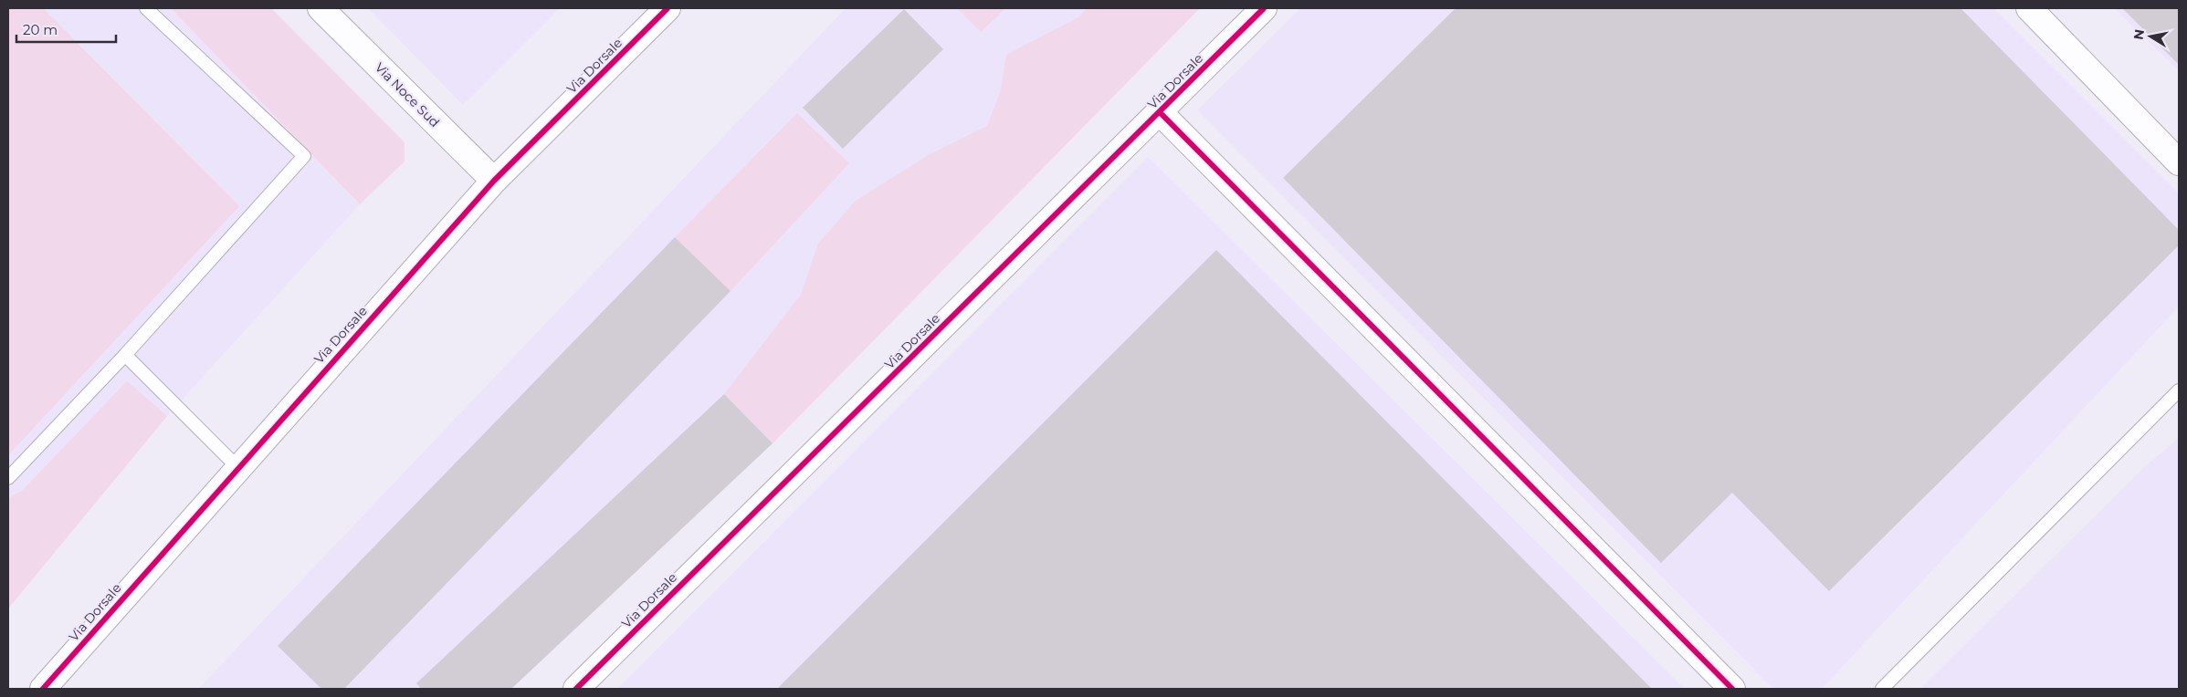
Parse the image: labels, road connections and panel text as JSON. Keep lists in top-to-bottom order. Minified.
{"streets":{"street":["Via Dorsale","Via Noce Sud"]},"crossings":[["Via Dorsale","Via Noce Sud"]],"scale_bar":"20 m","north":"left"}
